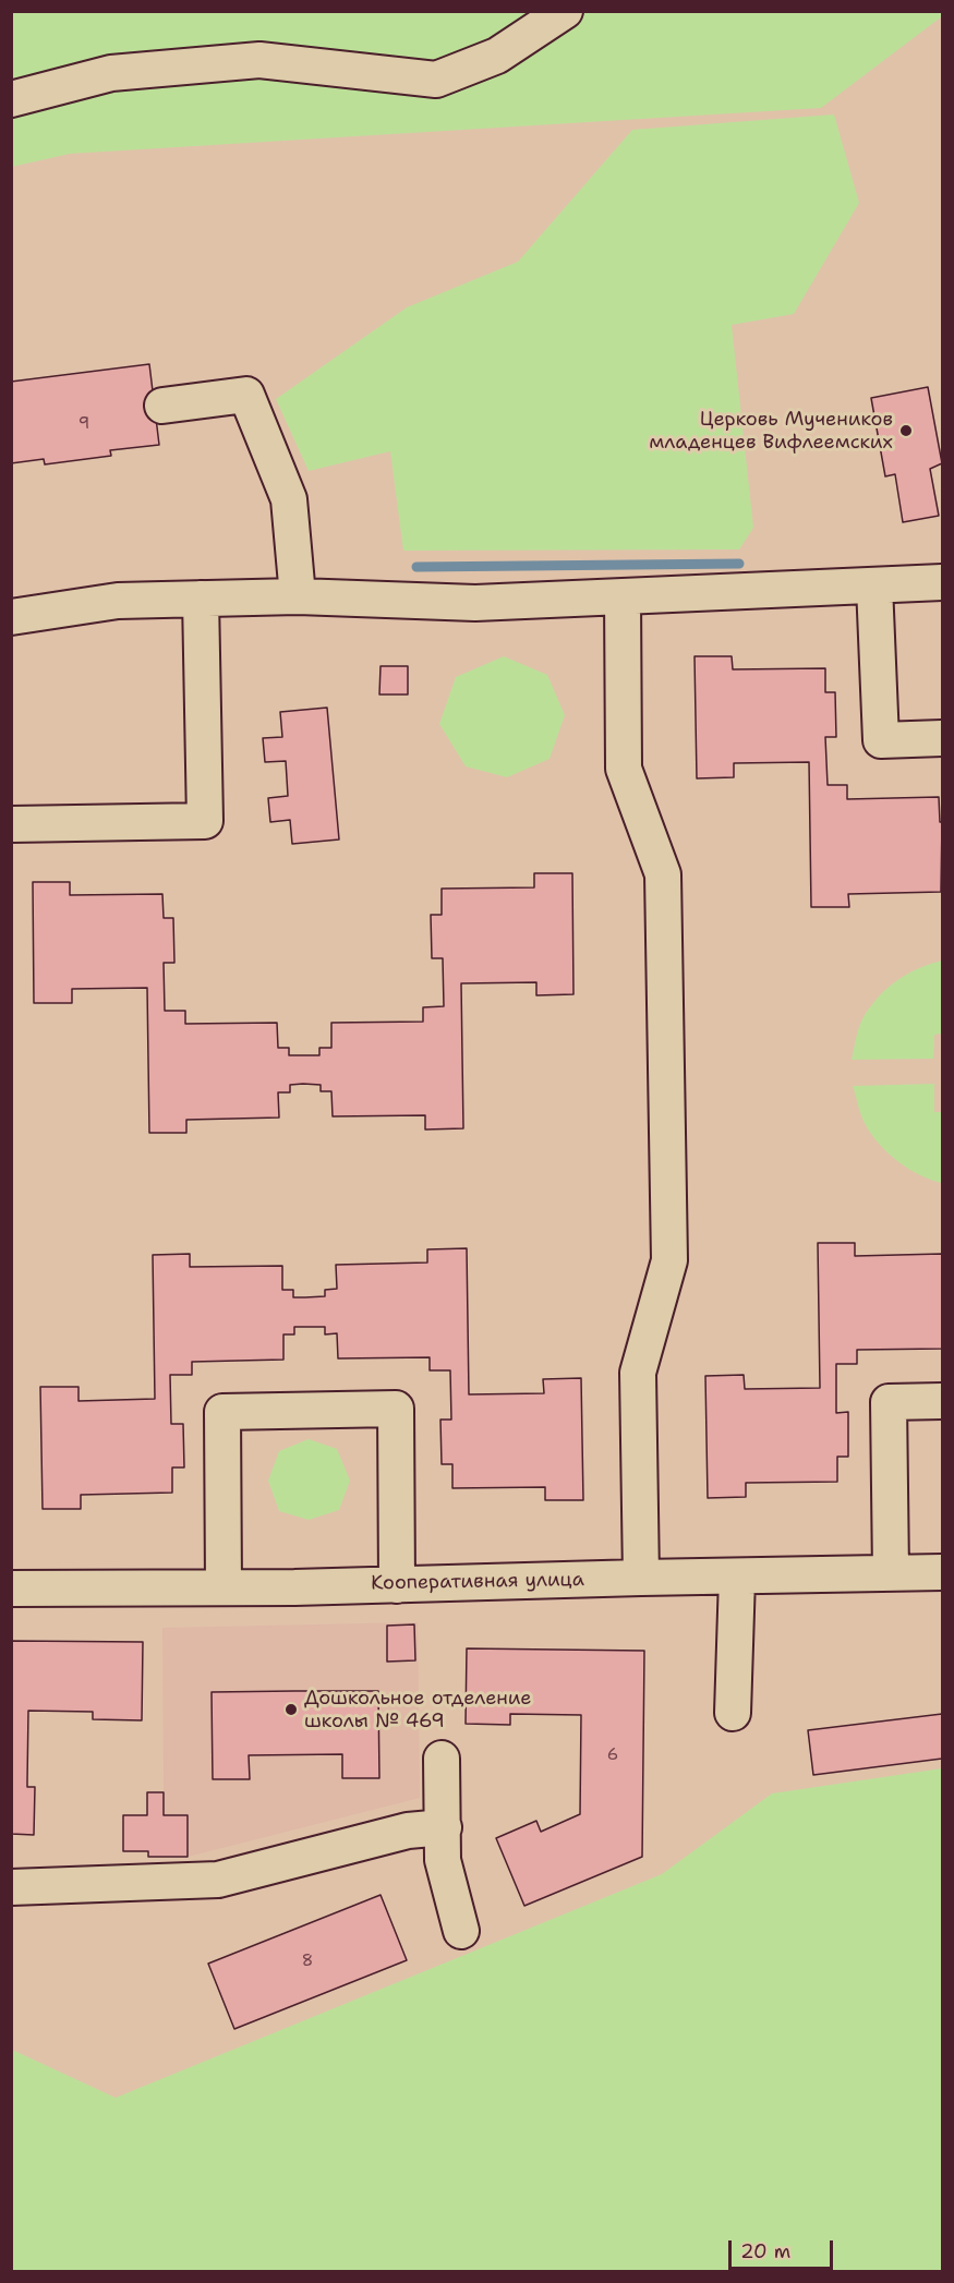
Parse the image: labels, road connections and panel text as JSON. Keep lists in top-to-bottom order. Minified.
{"streets":{"street":["Кооперативная улица"]},"places":["Церковь Мучеников младенцев Вифлеемских","Дошкольное отделение школы № 469"],"house_numbers":["9","6","8"],"scale_bar":"20 m"}
